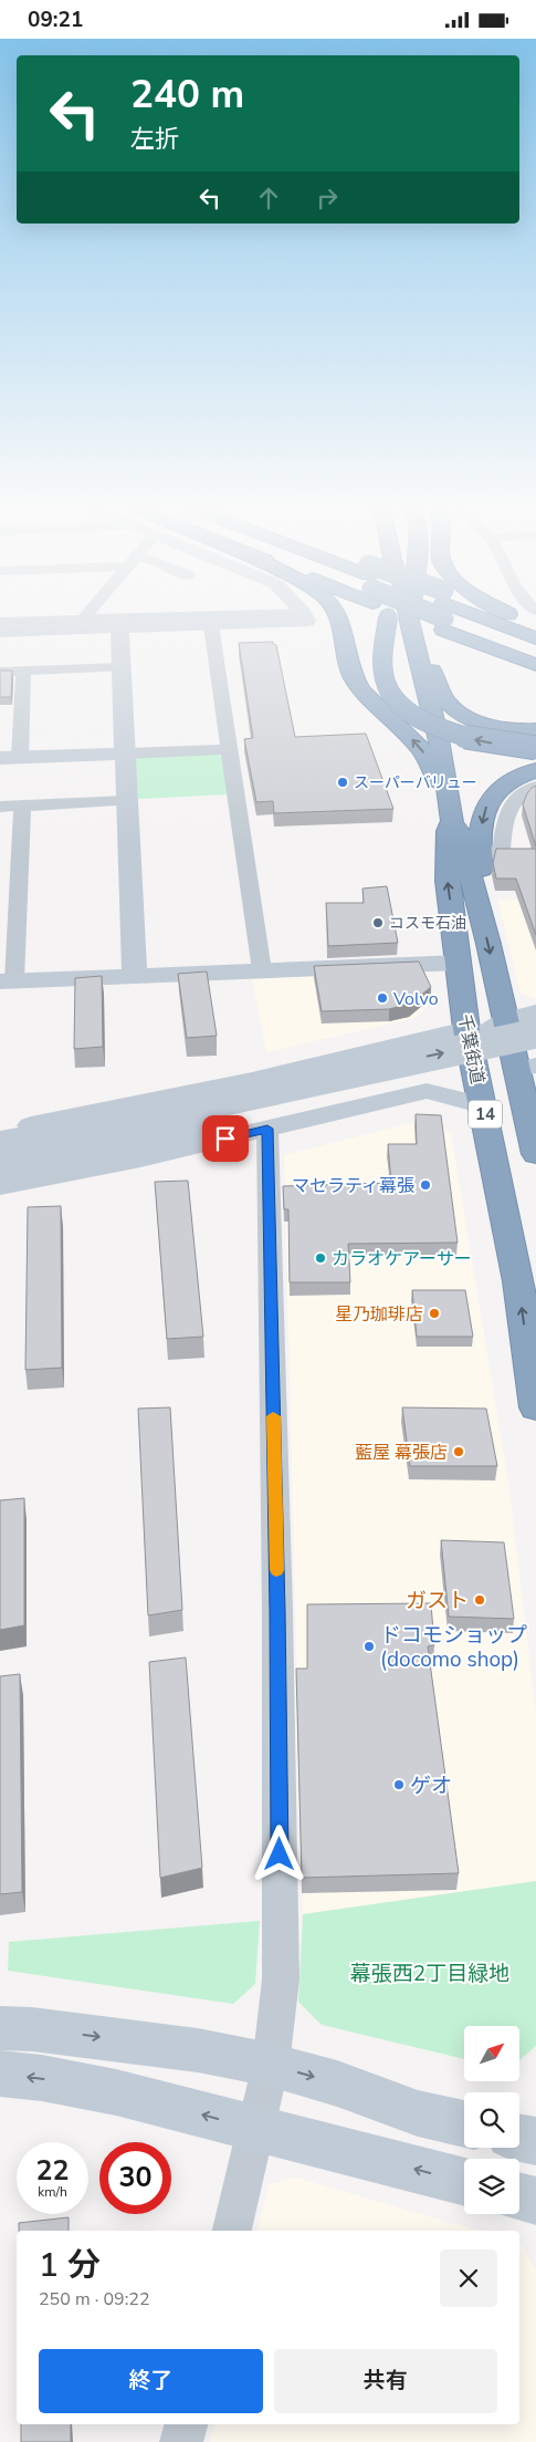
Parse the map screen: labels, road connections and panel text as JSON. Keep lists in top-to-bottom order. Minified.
{"streets":{"highway":["千葉街道","14"]},"parks":["幕張西2丁目緑地"],"places":["スーパーバリュー","コスモ石油","Volvo","マセラティ幕張","カラオケアーサー","星乃珈琲店","藍屋 幕張店","ガスト","ドコモショップ (docomo shop)","ゲオ"],"north":"top right","page":{"status":"09:21","turn":["240 m","左折"],"speed":"22 km/h","limit":"30","heading":["1 分","250 m · 09:22"],"buttons":["終了","共有"]}}
